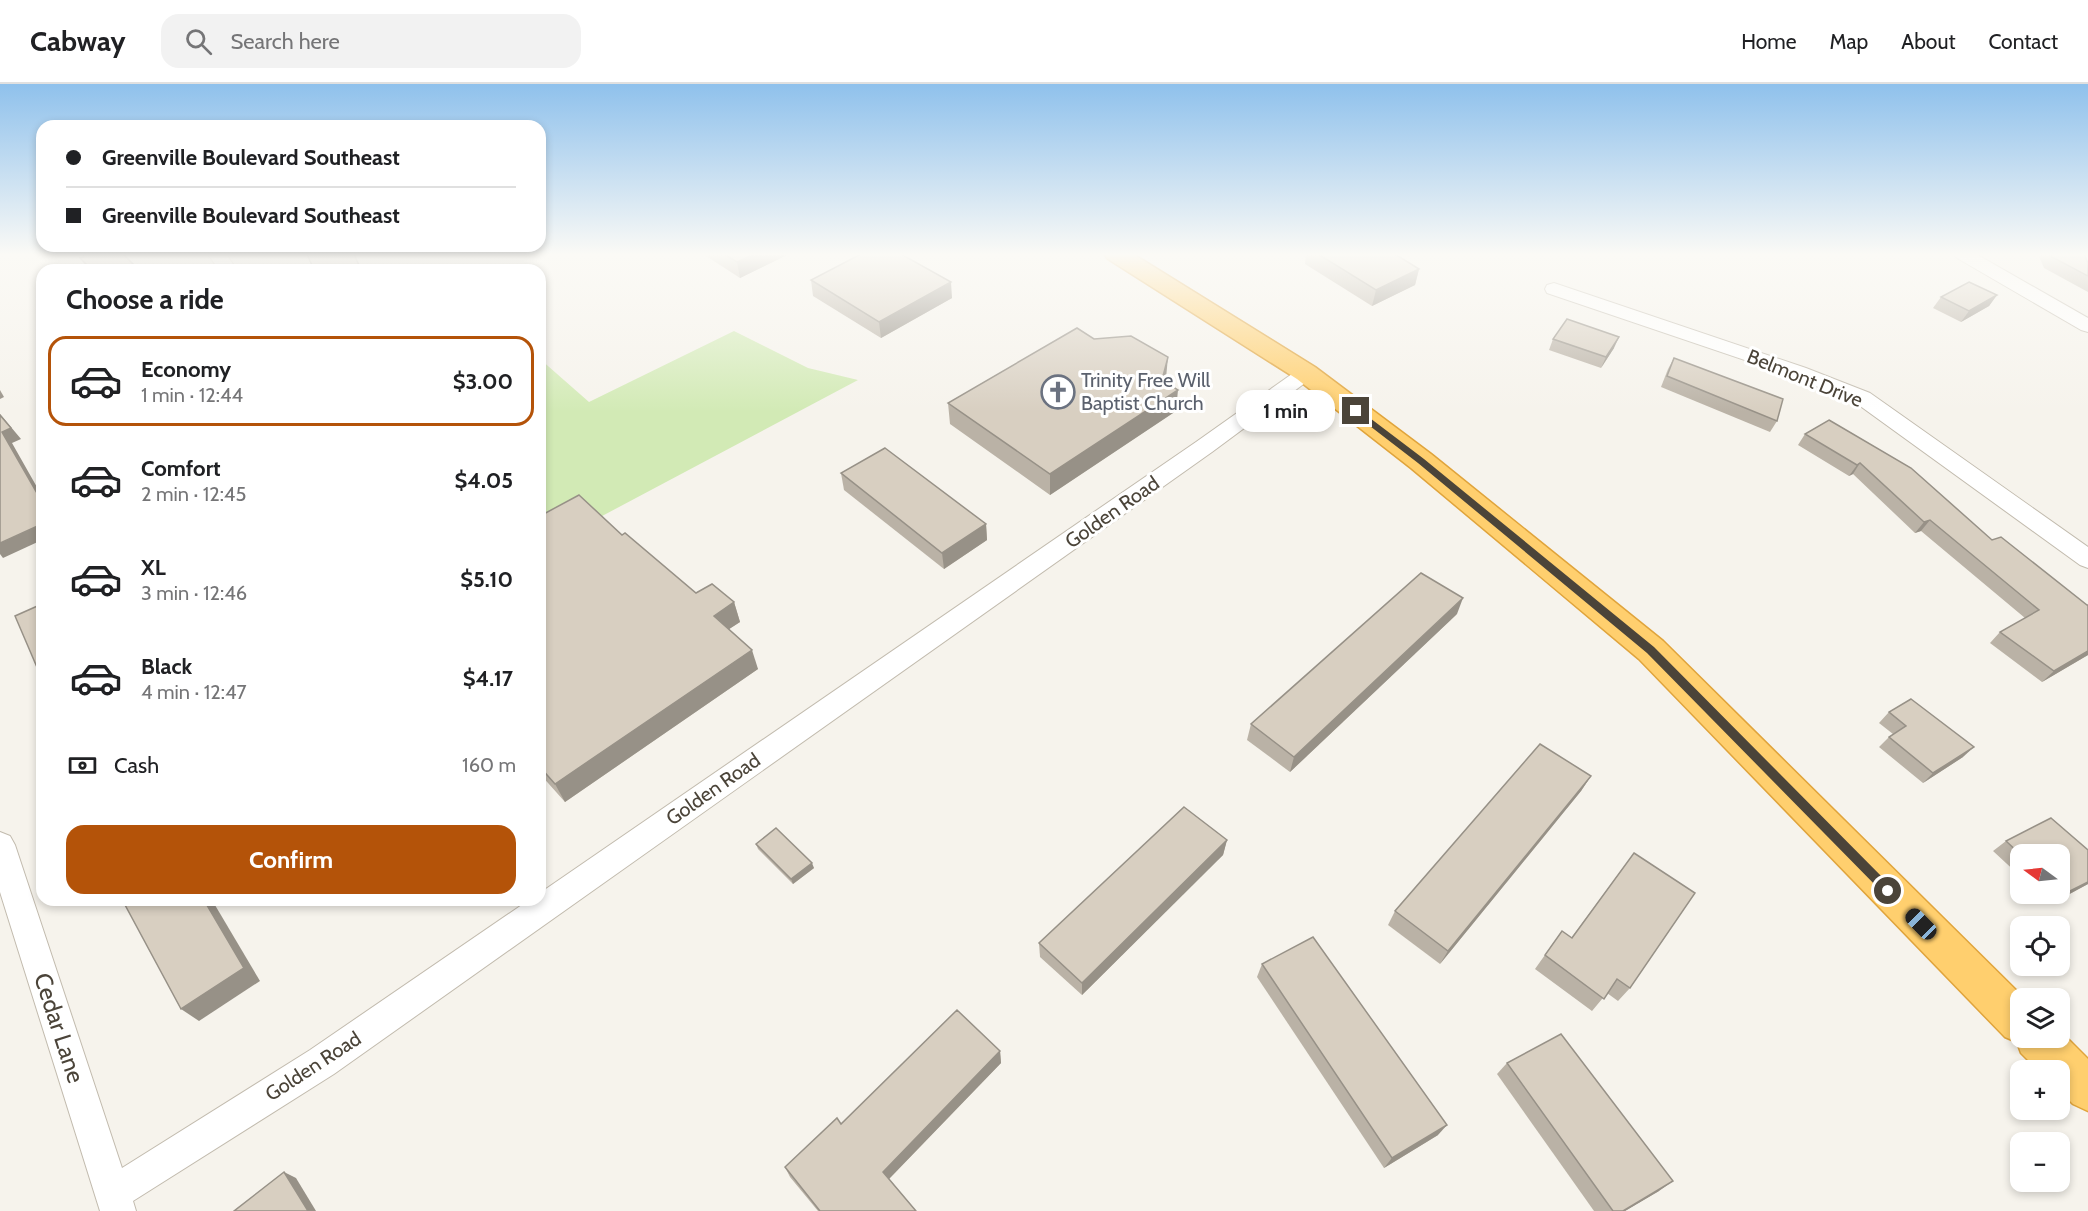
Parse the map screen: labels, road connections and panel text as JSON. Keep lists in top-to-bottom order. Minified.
{"streets":{"street":["Belmont Drive","Golden Road","Cedar Lane"]},"crossings":[["Golden Road","Cedar Lane"]],"places":{"church":["Trinity Free Will Baptist Church"]},"north":"left","page":{"header":"Cabway","search":"Search here","nav":["Home","Map","About","Contact"],"banner":["Greenville Boulevard Southeast","Greenville Boulevard Southeast"],"heading":"Choose a ride","list":[{"name":"Economy","note":"1 min · 12:44","value":"$3.00"},{"name":"Comfort","note":"2 min · 12:45","value":"$4.05"},{"name":"XL","note":"3 min · 12:46","value":"$5.10"},{"name":"Black","note":"4 min · 12:47","value":"$4.17"}],"bubble":"1 min","pay":["Cash","160 m"],"buttons":"Confirm","map_buttons":["+","−"]}}
